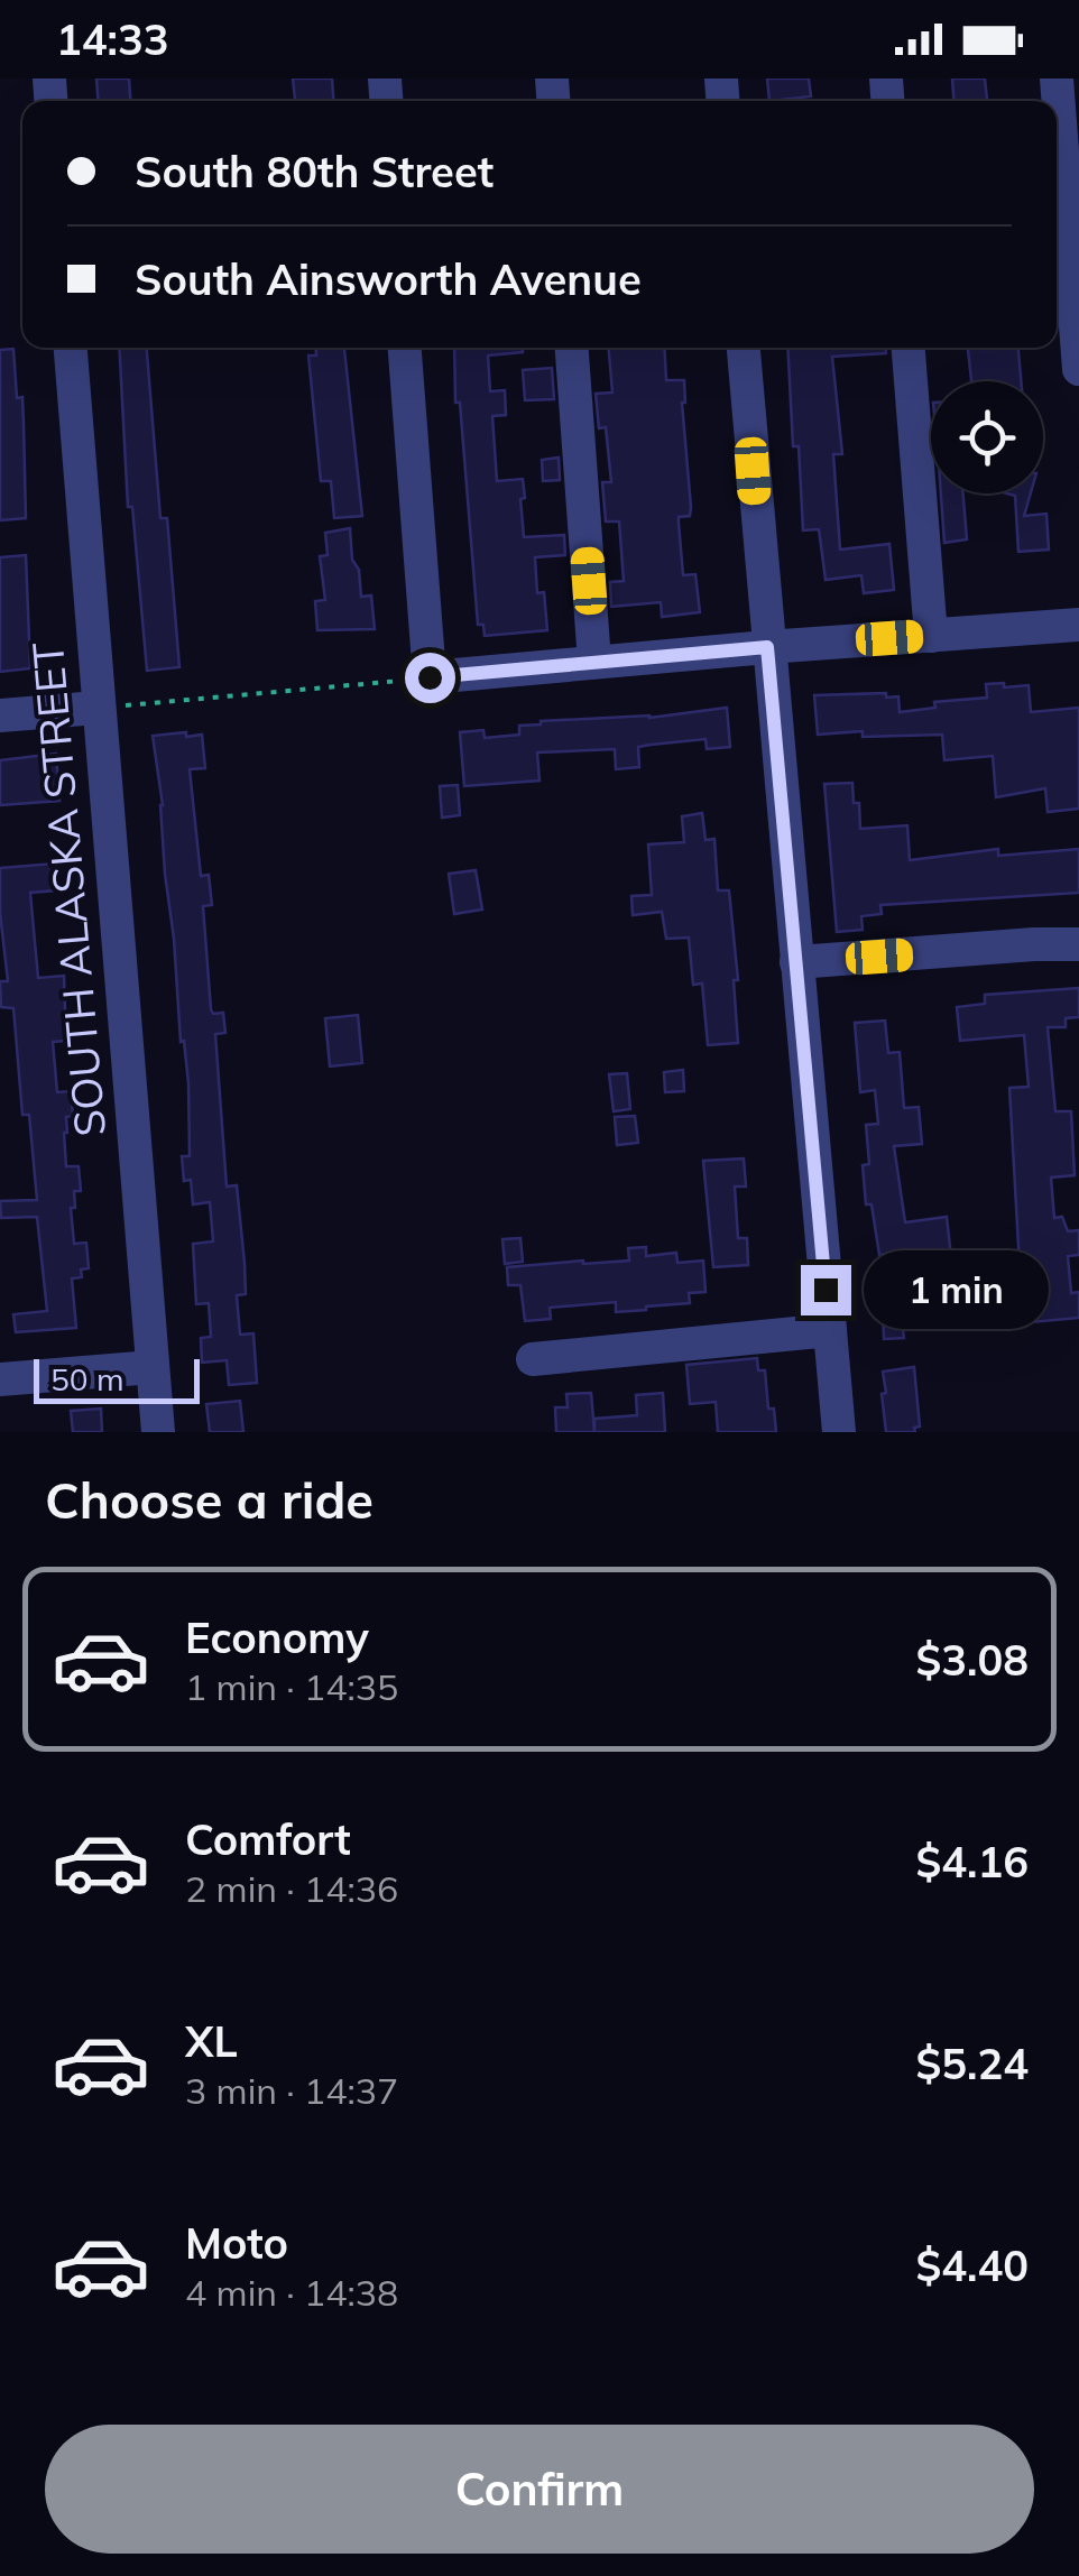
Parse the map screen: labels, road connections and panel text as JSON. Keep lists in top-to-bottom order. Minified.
{"streets":{"street":["SOUTH ALASKA STREET"]},"scale_bar":"50 m","page":{"status":"14:33","banner":["South 80th Street","South Ainsworth Avenue"],"bubble":"1 min","scale":"50 m","heading":"Choose a ride","list":[{"name":"Economy","note":"1 min · 14:35","value":"$3.08"},{"name":"Comfort","note":"2 min · 14:36","value":"$4.16"},{"name":"XL","note":"3 min · 14:37","value":"$5.24"},{"name":"Moto","note":"4 min · 14:38","value":"$4.40"}],"buttons":"Confirm"}}
